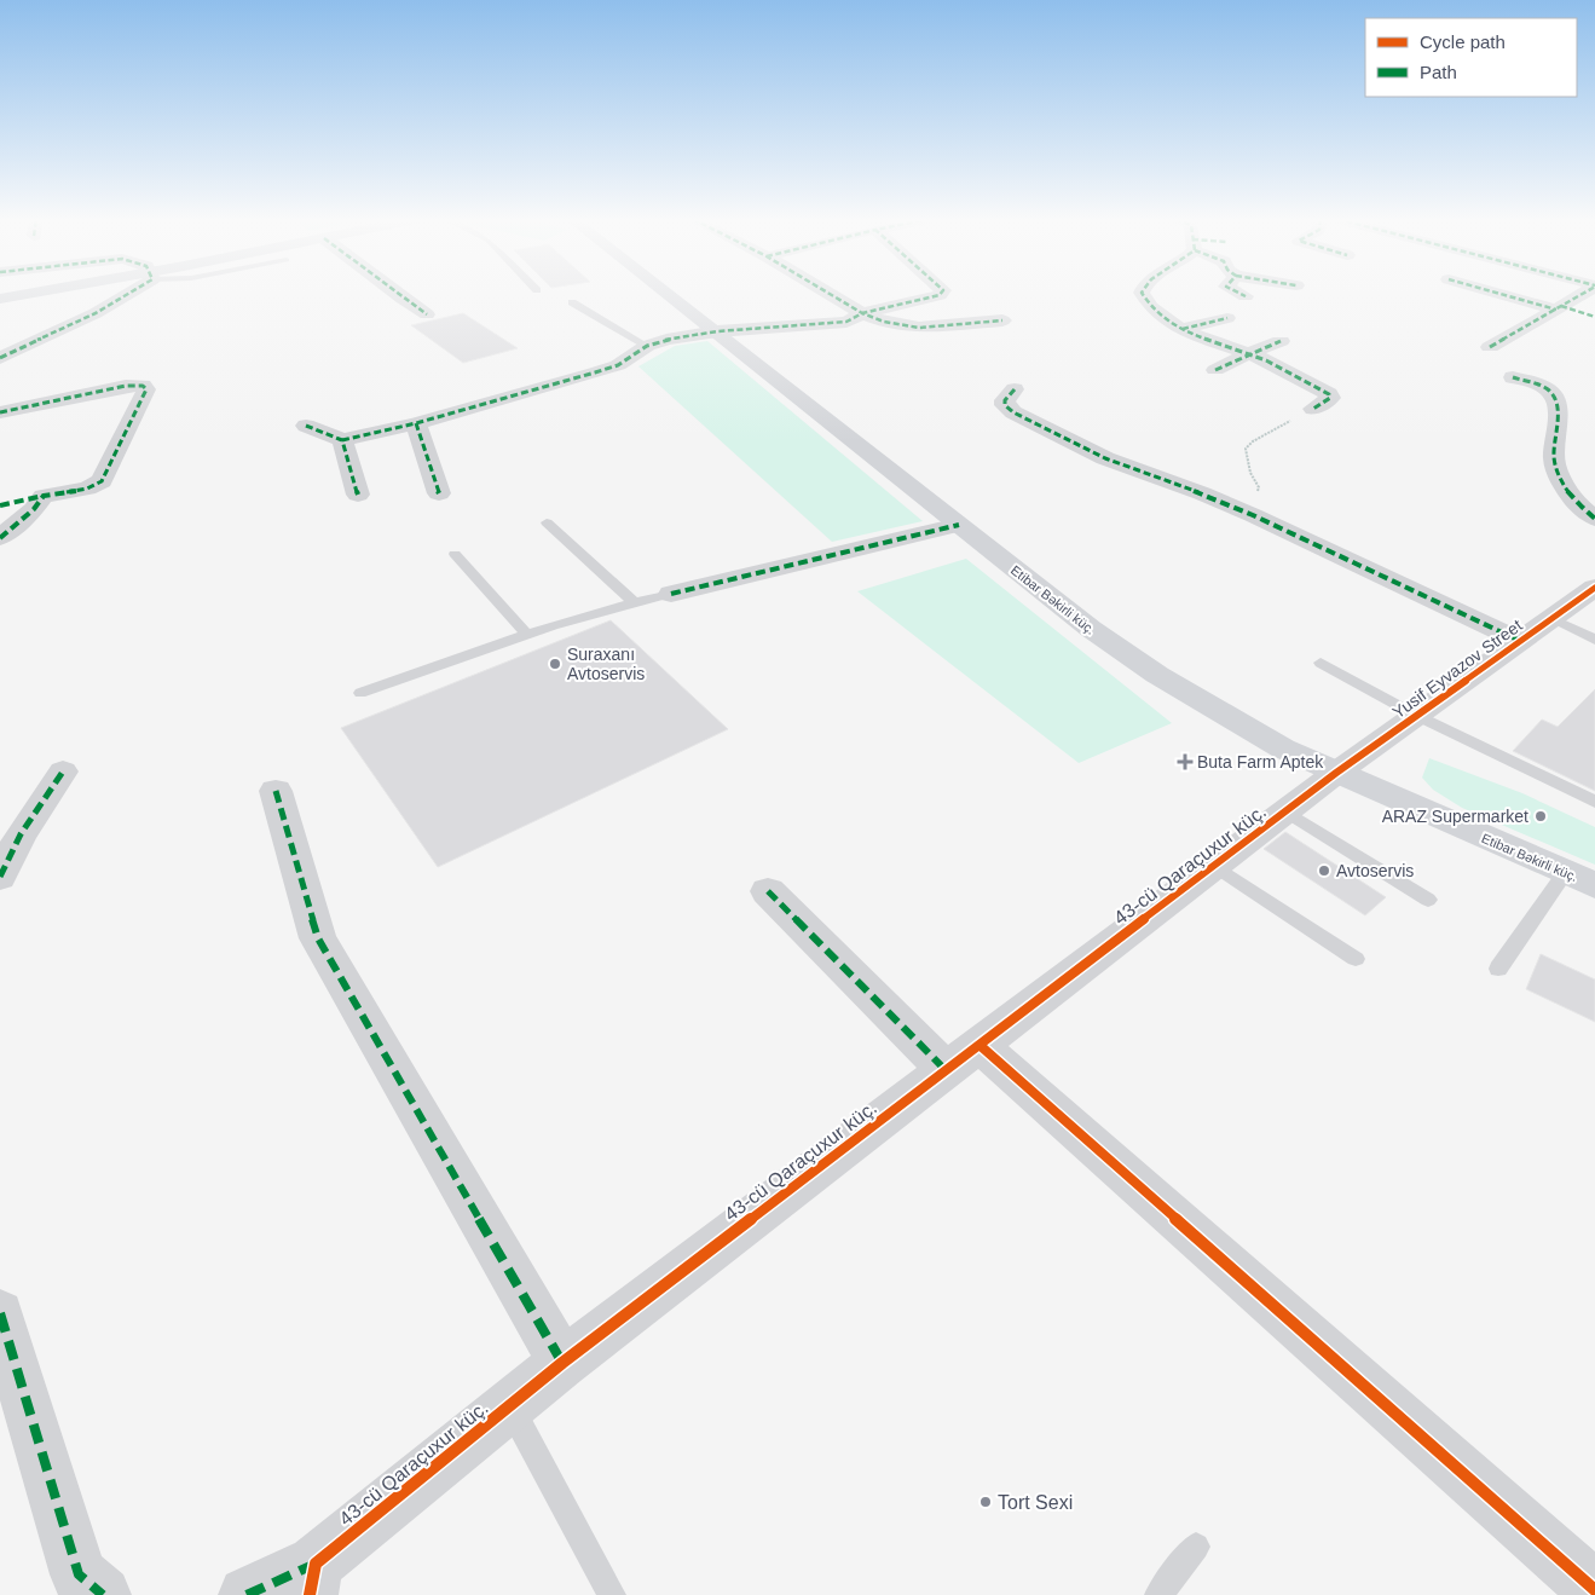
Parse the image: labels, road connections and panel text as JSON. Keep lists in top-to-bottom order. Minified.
{"streets":{"main road":["Etibar Bəkirli küç."],"street":["Yusif Eyvazov Street","43-cü Qaraçuxur küç."]},"crossings":[["Etibar Bəkirli küç.","Yusif Eyvazov Street"],["Etibar Bəkirli küç.","43-cü Qaraçuxur küç."],["Yusif Eyvazov Street","43-cü Qaraçuxur küç."]],"places":{"other":["Suraxanı Avtoservis","ARAZ Supermarket","Avtoservis","Tort Sexi"],"health":["Buta Farm Aptek"]},"legend":["Cycle path","Path"]}
